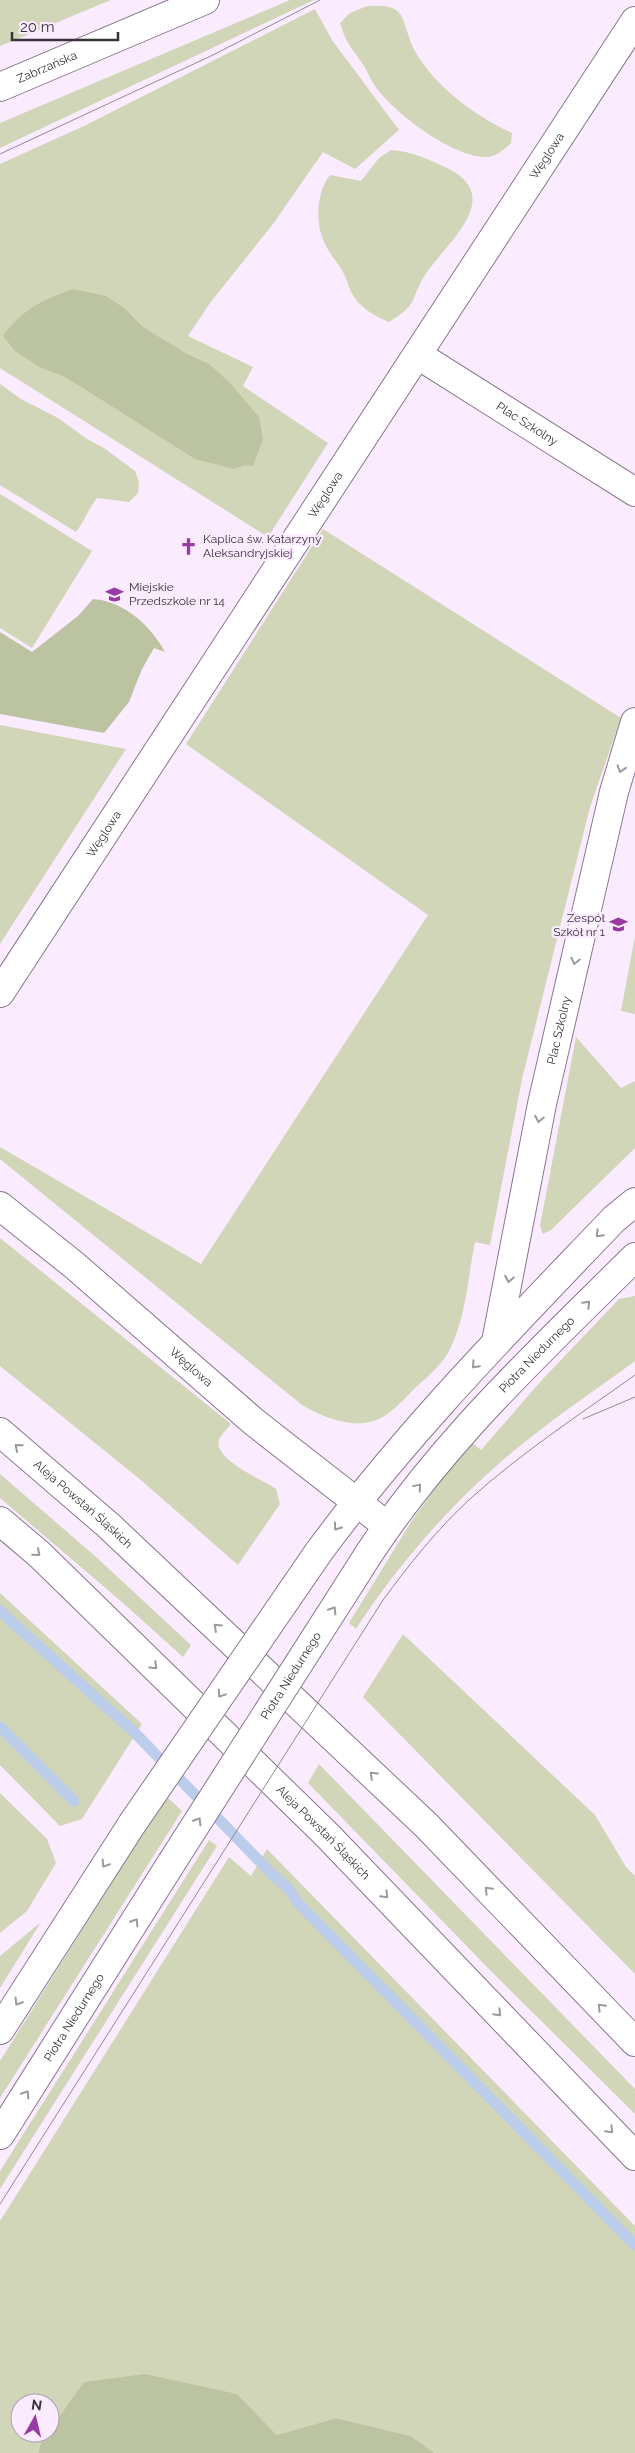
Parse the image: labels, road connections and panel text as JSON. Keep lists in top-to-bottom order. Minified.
{"streets":{"main road":["Zabrzańska","Węglowa","Plac Szkolny","Piotra Niedurnego","Aleja Powstań Śląskich"]},"crossings":[["Węglowa","Plac Szkolny"],["Węglowa","Piotra Niedurnego"]],"one_way":["Plac Szkolny"],"places":{"church":["Kaplica św. Katarzyny Aleksandryjskiej"],"school or university":["Miejskie Przedszkole nr 14","Zespół Szkół nr 1"]},"scale_bar":"20 m","north":"top"}
